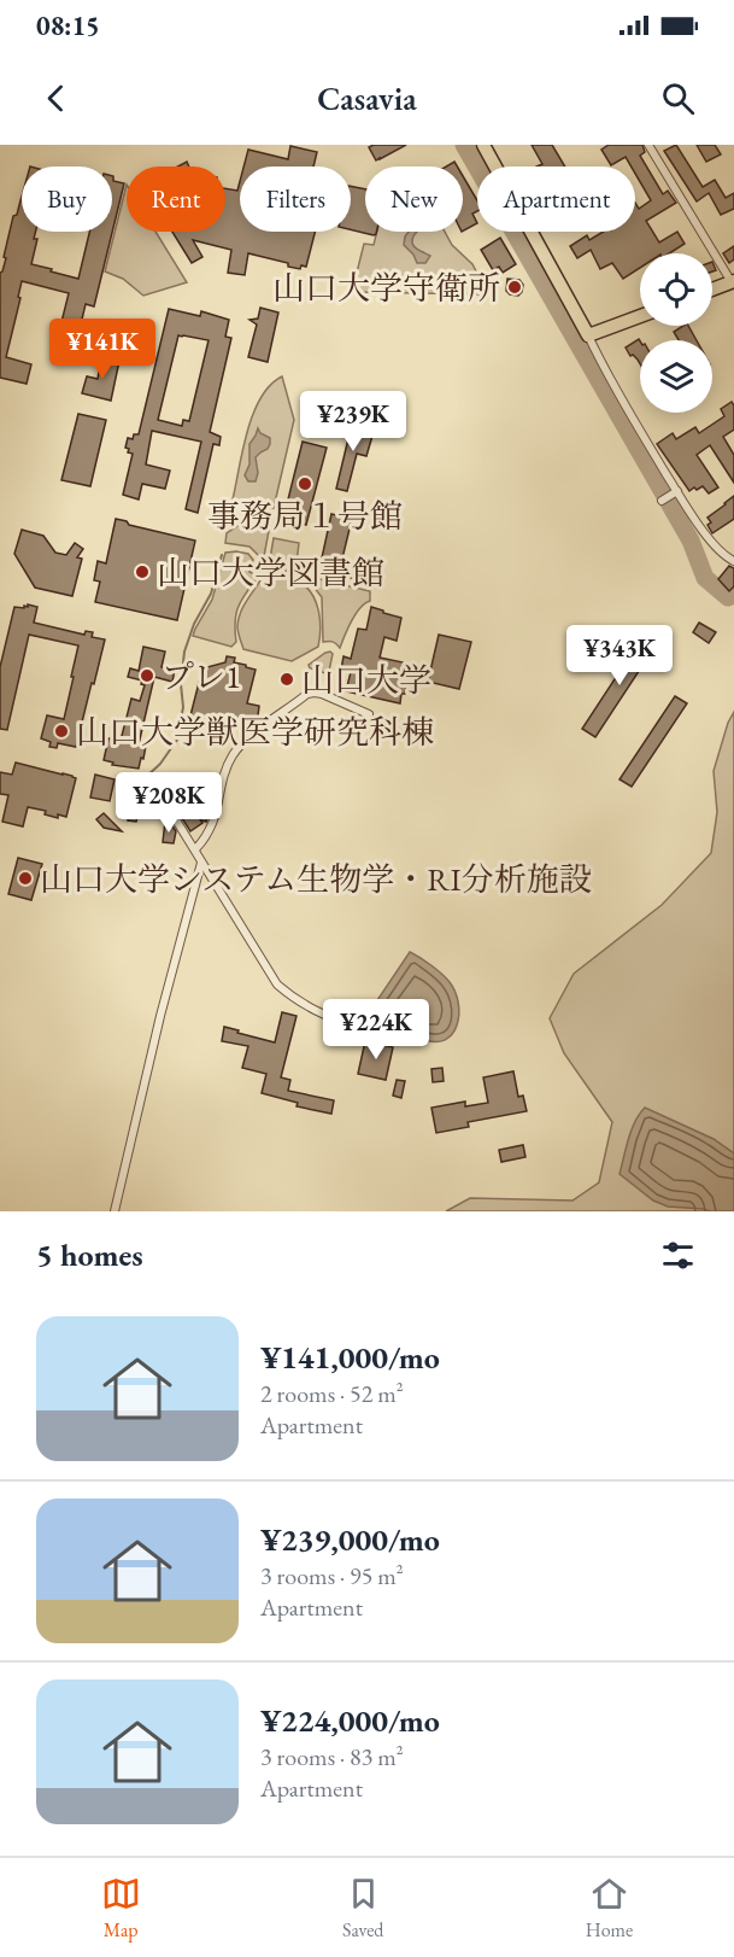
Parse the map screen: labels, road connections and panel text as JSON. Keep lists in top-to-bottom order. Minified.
{"places":["山口大学守衛所","事務局１号館","山口大学図書館","プレ1","山口大学","山口大学獣医学研究科棟","山口大学システム生物学・RI分析施設"],"page":{"status":"08:15","header":"Casavia","chip":["Buy","Rent","Filters","New","Apartment"],"price":["¥141K","¥239K","¥343K","¥208K","¥224K"],"heading":"5 homes","list":[{"name":"¥141,000/mo","note":"2 rooms · 52 m² · Apartment"},{"name":"¥239,000/mo","note":"3 rooms · 95 m² · Apartment"},{"name":"¥224,000/mo","note":"3 rooms · 83 m² · Apartment"}],"tabs":["Map","Saved","Home"]}}
